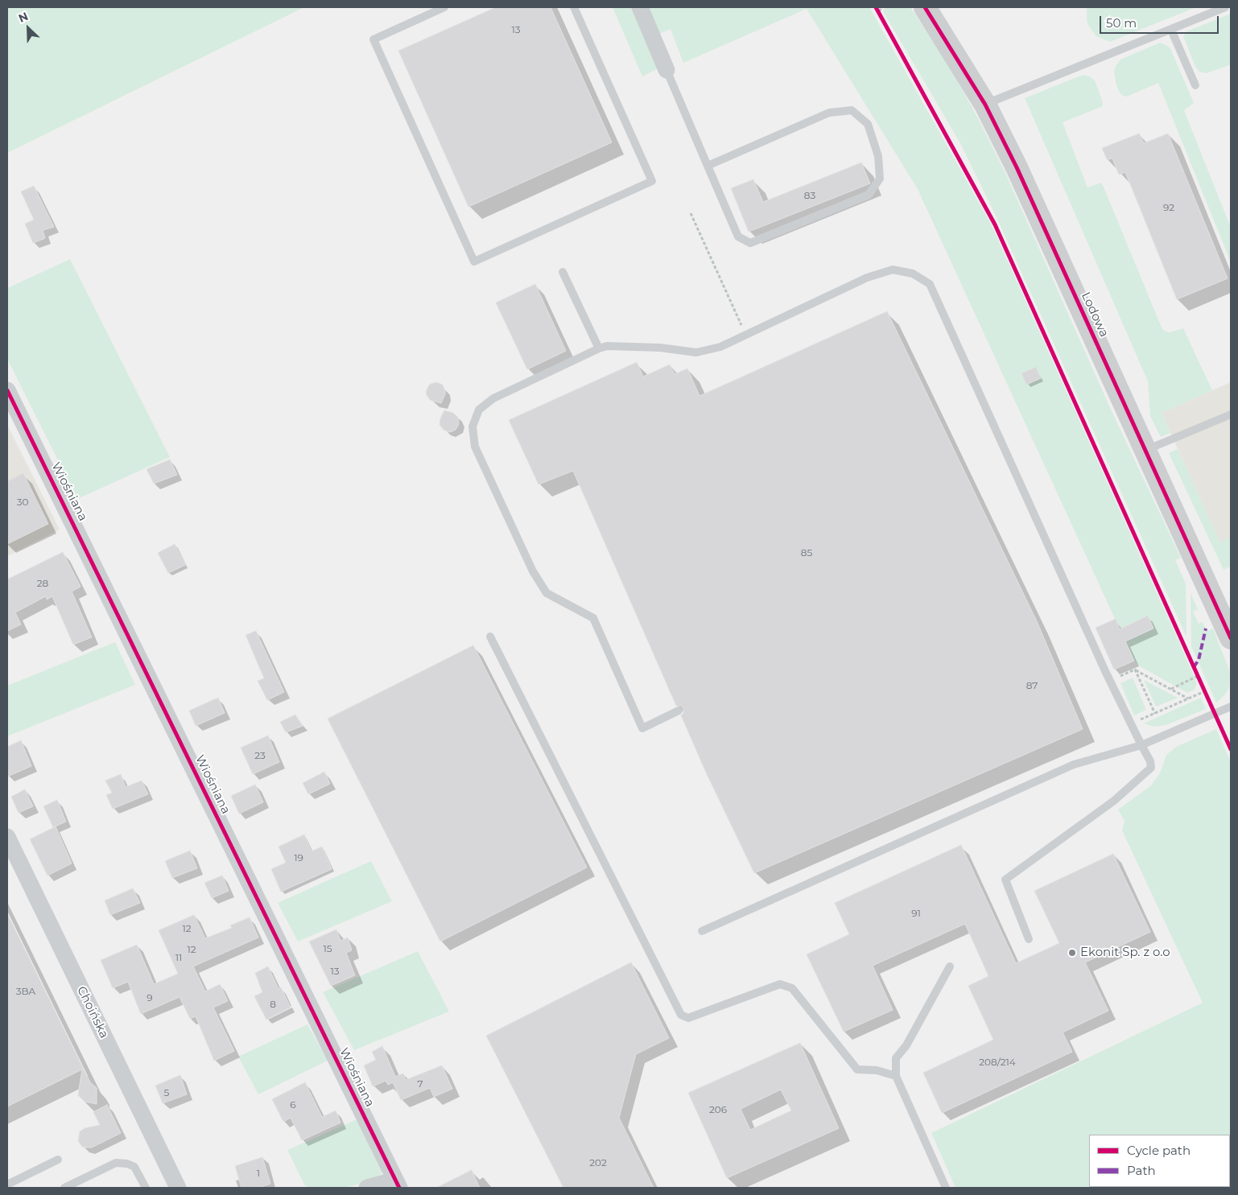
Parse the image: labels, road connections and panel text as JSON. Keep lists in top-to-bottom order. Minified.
{"streets":{"street":["Lodowa","Wiośniana","Choińska"]},"places":["Ekonit Sp. z o.o"],"house_numbers":["13","83","92","30","85","28","87","23","19","91","12","15","12","11","13","3BA","9","8","208/214","7","5","6","206","202","1"],"legend":["Cycle path","Path"],"scale_bar":"50 m","north":"top left"}
